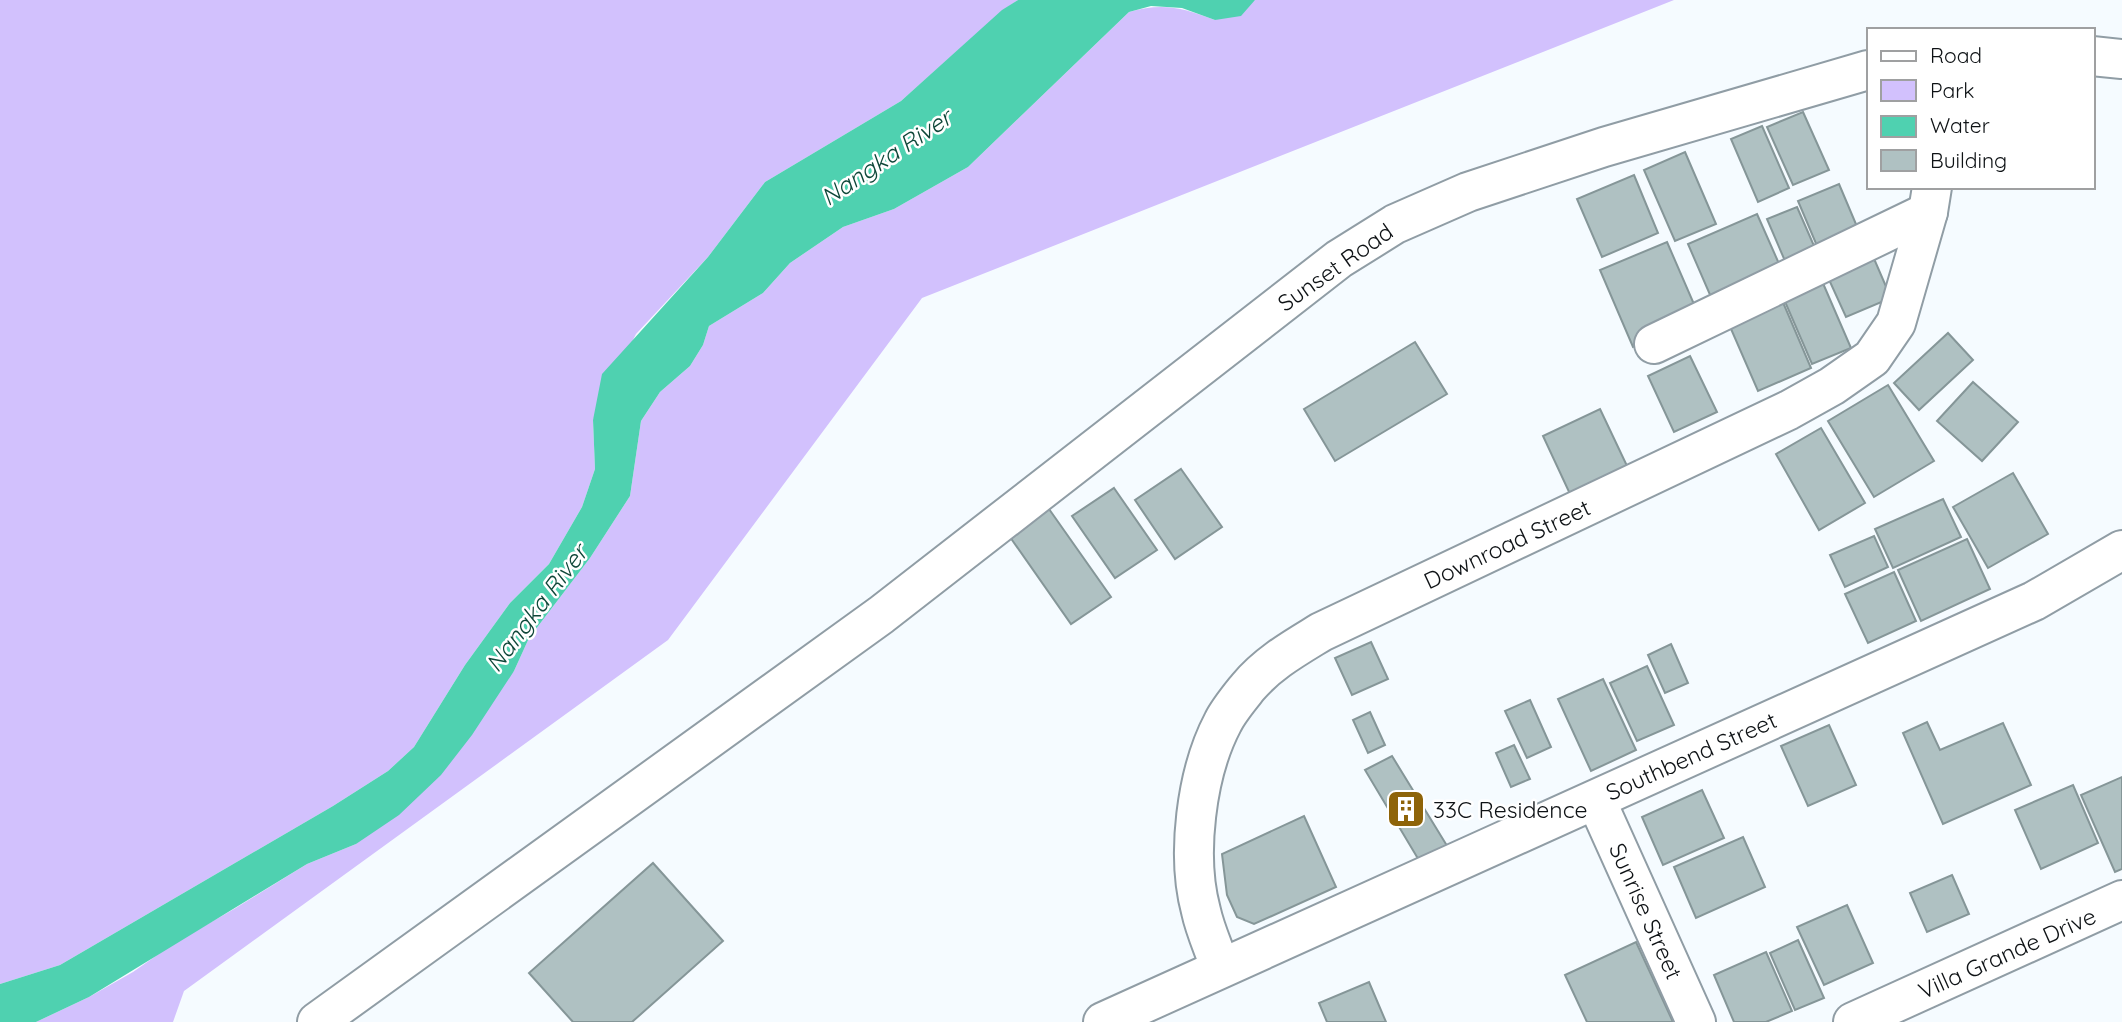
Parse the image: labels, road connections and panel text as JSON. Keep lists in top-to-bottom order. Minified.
{"streets":{"street":["Sunset Road","Downroad Street","Southbend Street","Sunrise Street","Villa Grande Drive"]},"crossings":[["Downroad Street","Southbend Street"],["Southbend Street","Sunrise Street"]],"water":["Nangka River"],"places":{"building":["33C Residence"]},"legend":["Road","Park","Water","Building"]}
